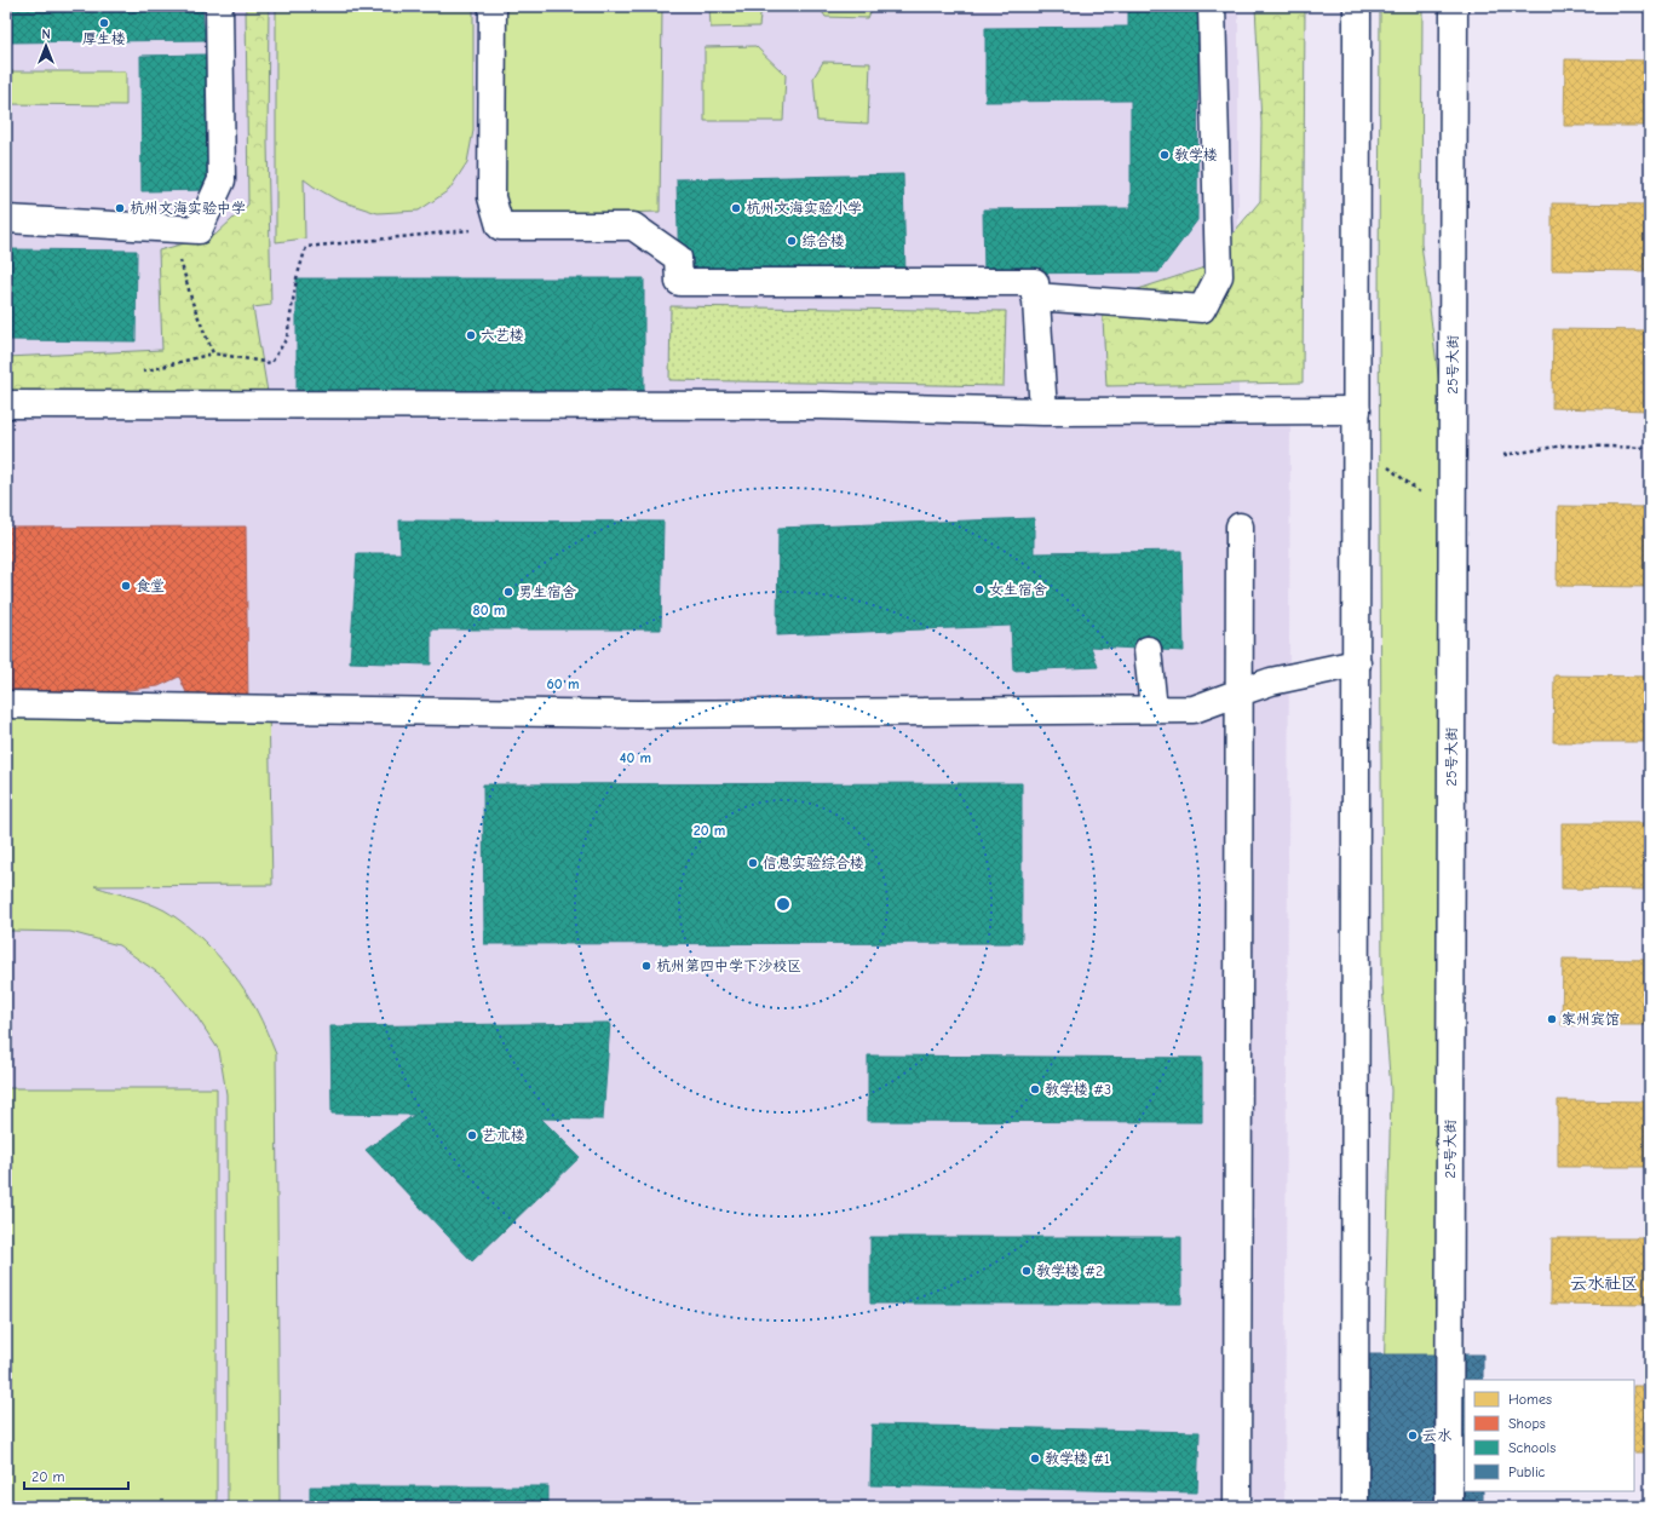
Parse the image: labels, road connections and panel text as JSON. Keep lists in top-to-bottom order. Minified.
{"streets":{"street":["25号大街"]},"districts":["云水社区"],"places":["厚生楼","教学楼","杭州文海实验中学","杭州文海实验小学","综合楼","六艺楼","食堂","女生宿舍","男生宿舍","信息实验综合楼","杭州第四中学下沙校区","家州宾馆","教学楼 #3","艺术楼","教学楼 #2","云水","教学楼 #1"],"legend":["Homes","Shops","Schools","Public"],"scale_bar":"20 m","north":"top","rings":["80 m","60 m","40 m","20 m"]}
